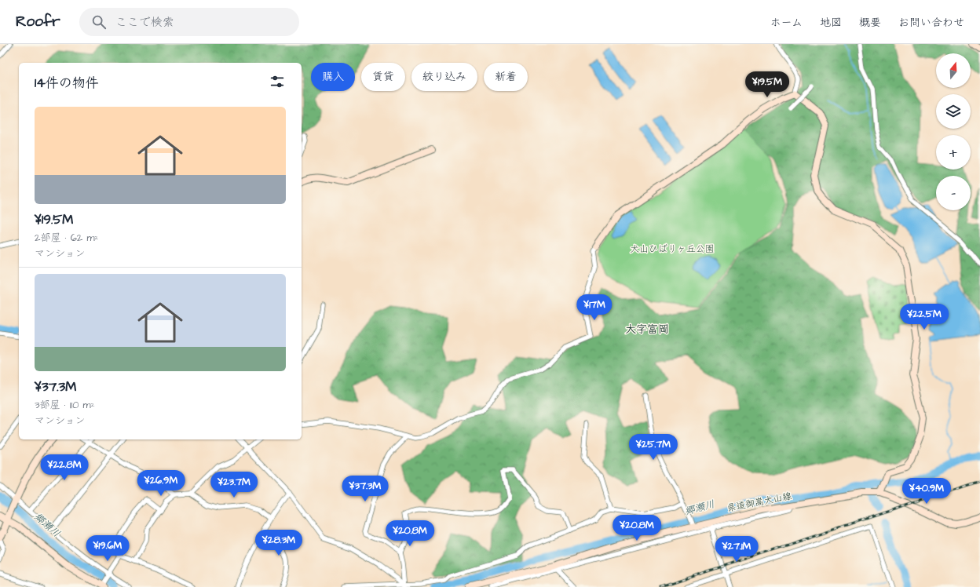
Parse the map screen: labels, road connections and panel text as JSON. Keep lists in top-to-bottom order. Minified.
{"streets":{"street":["県道御嵩犬山線"]},"districts":["大字富岡"],"water":["郷瀬川"],"parks":["犬山ひばりヶ丘公園"],"north":"top","page":{"header":"Roofr","search":"ここで検索","nav":["ホーム","地図","概要","お問い合わせ"],"map_buttons":["+","−"],"chip":["購入","賃貸","絞り込み","新着"],"heading":"14件の物件","price":["¥19.5M","¥17M","¥22.5M","¥25.7M","¥22.8M","¥26.9M","¥23.7M","¥37.3M","¥40.9M","¥20.8M","¥20.8M","¥28.3M","¥19.6M","¥27.1M"],"list":[{"name":"¥19.5M","note":"2部屋 · 62 m² · マンション"},{"name":"¥37.3M","note":"3部屋 · 110 m² · マンション"}]}}
